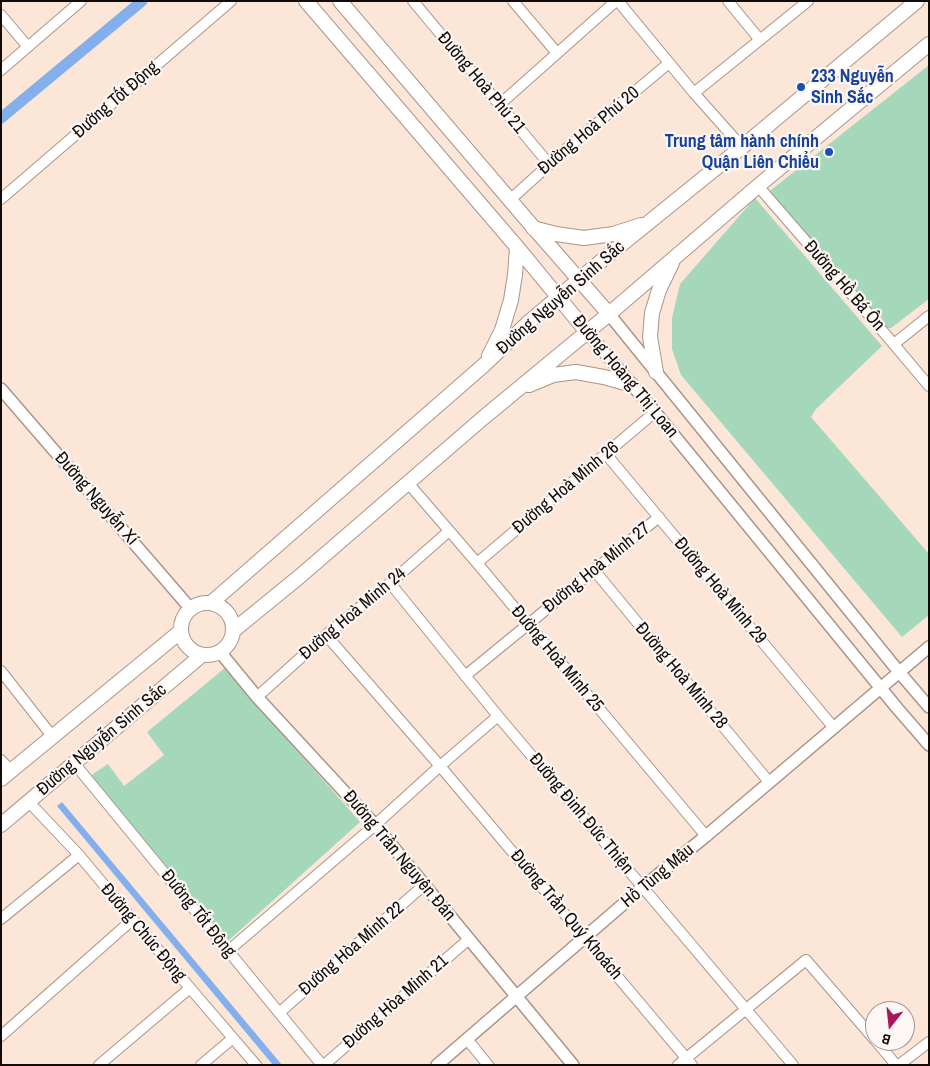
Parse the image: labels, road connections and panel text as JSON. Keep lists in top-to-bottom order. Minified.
{"streets":{"main road":["Đường Nguyễn Sinh Sắc","Đường Hoàng Thị Loan"],"street":["Đường Hoà Phú 21","Đường Tốt Động","Đường Hoà Phú 20","Đường Hồ Bá Ôn","Đường Hoà Minh 26","Đường Nguyễn Xí","Đường Hoà Minh 27","Đường Hoà Minh 29","Đường Hoà Minh 24","Đường Hoà Minh 25","Đường Hoà Minh 28","Đường Đinh Đức Thiện","Đường Trần Nguyên Đán","Hồ Tùng Mậu","Đường Trần Quý Khoách","Đường Chúc Động","Đường Hòa Minh 22","Đường Hòa Minh 21"]},"crossings":[["Đường Hoà Phú 21","Đường Hoà Phú 20"],["Đường Tốt Động","Đường Nguyễn Sinh Sắc"],["Đường Tốt Động","Đường Hòa Minh 22"],["Đường Tốt Động","Đường Hòa Minh 21"],["Đường Hoà Phú 20","Đường Hoàng Thị Loan"],["Đường Nguyễn Sinh Sắc","Đường Hoàng Thị Loan"],["Đường Nguyễn Sinh Sắc","Đường Nguyễn Xí"],["Đường Nguyễn Sinh Sắc","Đường Trần Nguyên Đán"],["Đường Nguyễn Sinh Sắc","Đường Chúc Động"],["Đường Hoàng Thị Loan","Đường Hoà Minh 26"],["Đường Hoàng Thị Loan","Hồ Tùng Mậu"],["Đường Hoà Minh 26","Đường Hoà Minh 29"],["Đường Hoà Minh 26","Đường Hoà Minh 25"],["Đường Nguyễn Xí","Đường Trần Nguyên Đán"],["Đường Hoà Minh 27","Đường Hoà Minh 29"],["Đường Hoà Minh 27","Đường Hoà Minh 25"],["Đường Hoà Minh 27","Đường Hoà Minh 28"],["Đường Hoà Minh 27","Đường Đinh Đức Thiện"],["Đường Hoà Minh 29","Hồ Tùng Mậu"],["Đường Hoà Minh 24","Đường Hoà Minh 25"],["Đường Hoà Minh 24","Đường Đinh Đức Thiện"],["Đường Hoà Minh 24","Đường Trần Nguyên Đán"],["Đường Hoà Minh 24","Đường Trần Quý Khoách"],["Đường Hoà Minh 25","Hồ Tùng Mậu"],["Đường Hoà Minh 28","Hồ Tùng Mậu"],["Đường Đinh Đức Thiện","Hồ Tùng Mậu"],["Đường Trần Nguyên Đán","Hồ Tùng Mậu"],["Đường Trần Nguyên Đán","Đường Hòa Minh 22"],["Đường Trần Nguyên Đán","Đường Hòa Minh 21"],["Hồ Tùng Mậu","Đường Trần Quý Khoách"]],"places":["233 Nguyễn Sinh Sắc","Trung tâm hành chính Quận Liên Chiểu"],"north":"bottom"}
